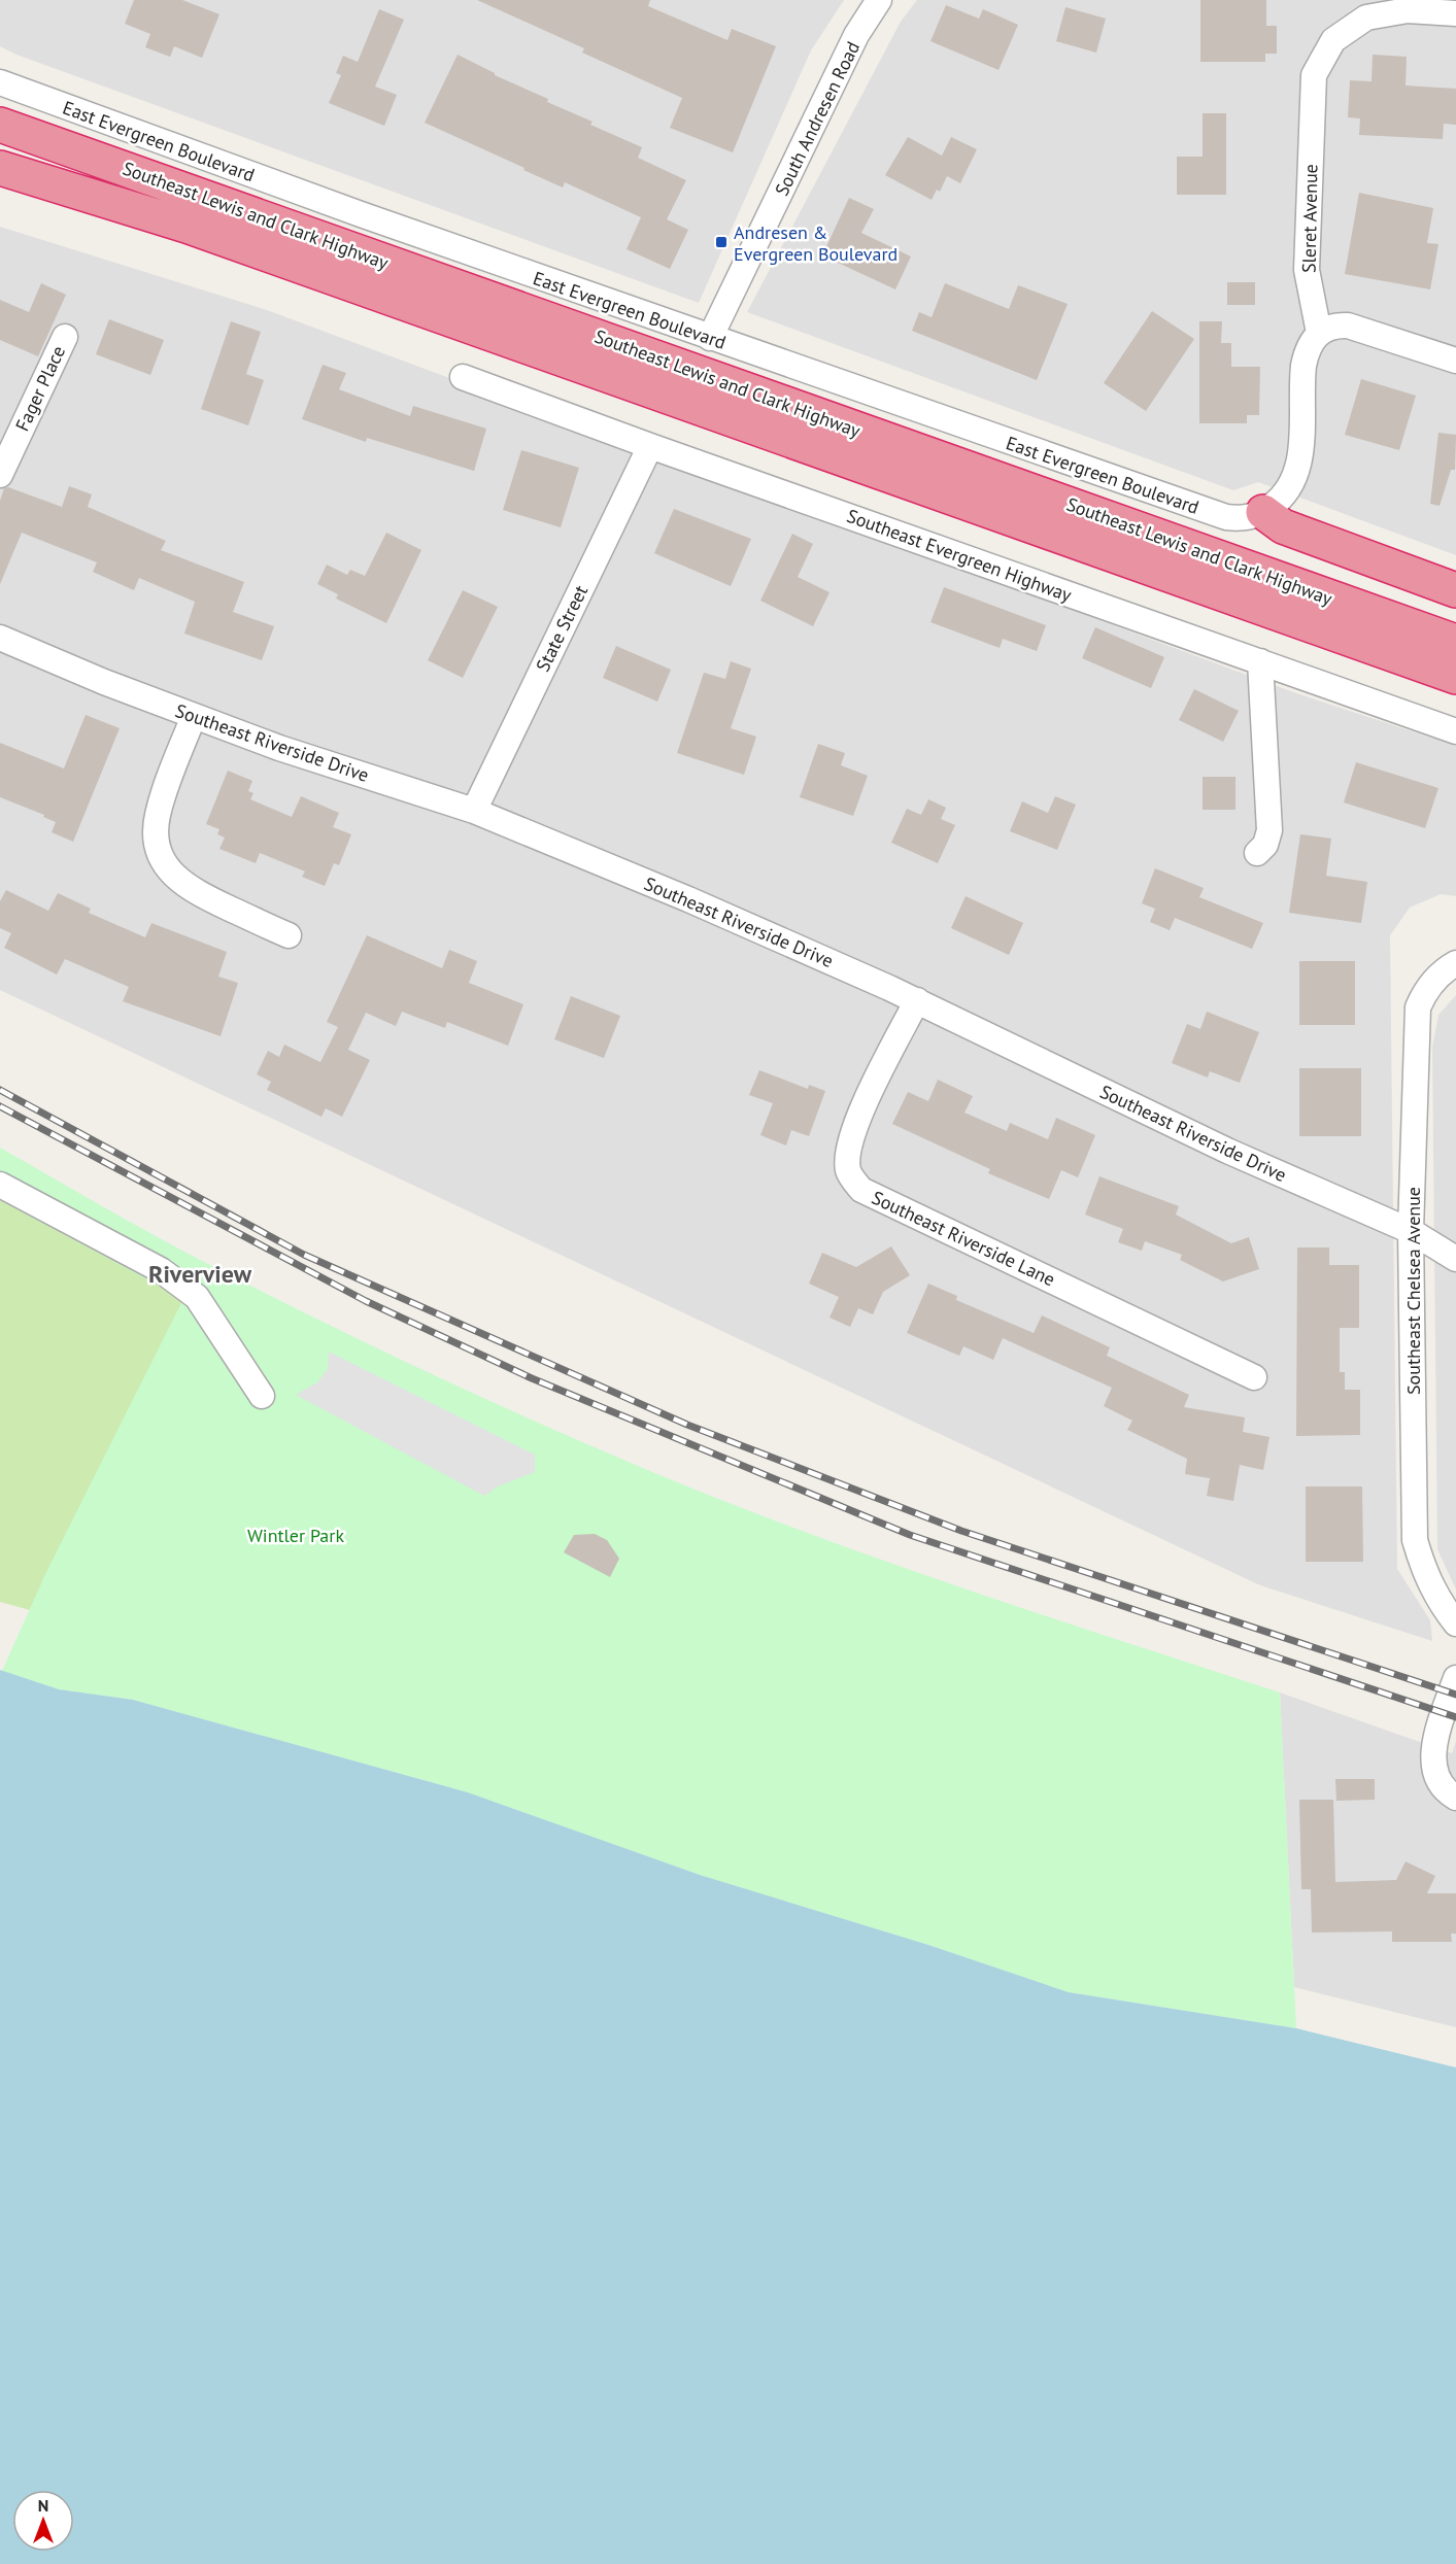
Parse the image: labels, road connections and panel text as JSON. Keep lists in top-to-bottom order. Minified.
{"streets":{"highway":["Southeast Lewis and Clark Highway"],"street":["South Andresen Road","East Evergreen Boulevard","Sleret Avenue","Fager Place","Southeast Evergreen Highway","State Street","Southeast Riverside Drive","Southeast Riverside Lane","Southeast Chelsea Avenue"]},"crossings":[["South Andresen Road","East Evergreen Boulevard"],["Southeast Evergreen Highway","State Street"],["State Street","Southeast Riverside Drive"],["Southeast Riverside Drive","Southeast Riverside Lane"],["Southeast Riverside Drive","Southeast Chelsea Avenue"]],"districts":["Riverview"],"parks":["Wintler Park"],"places":{"transit":["Andresen & Evergreen Boulevard"]},"north":"top"}
